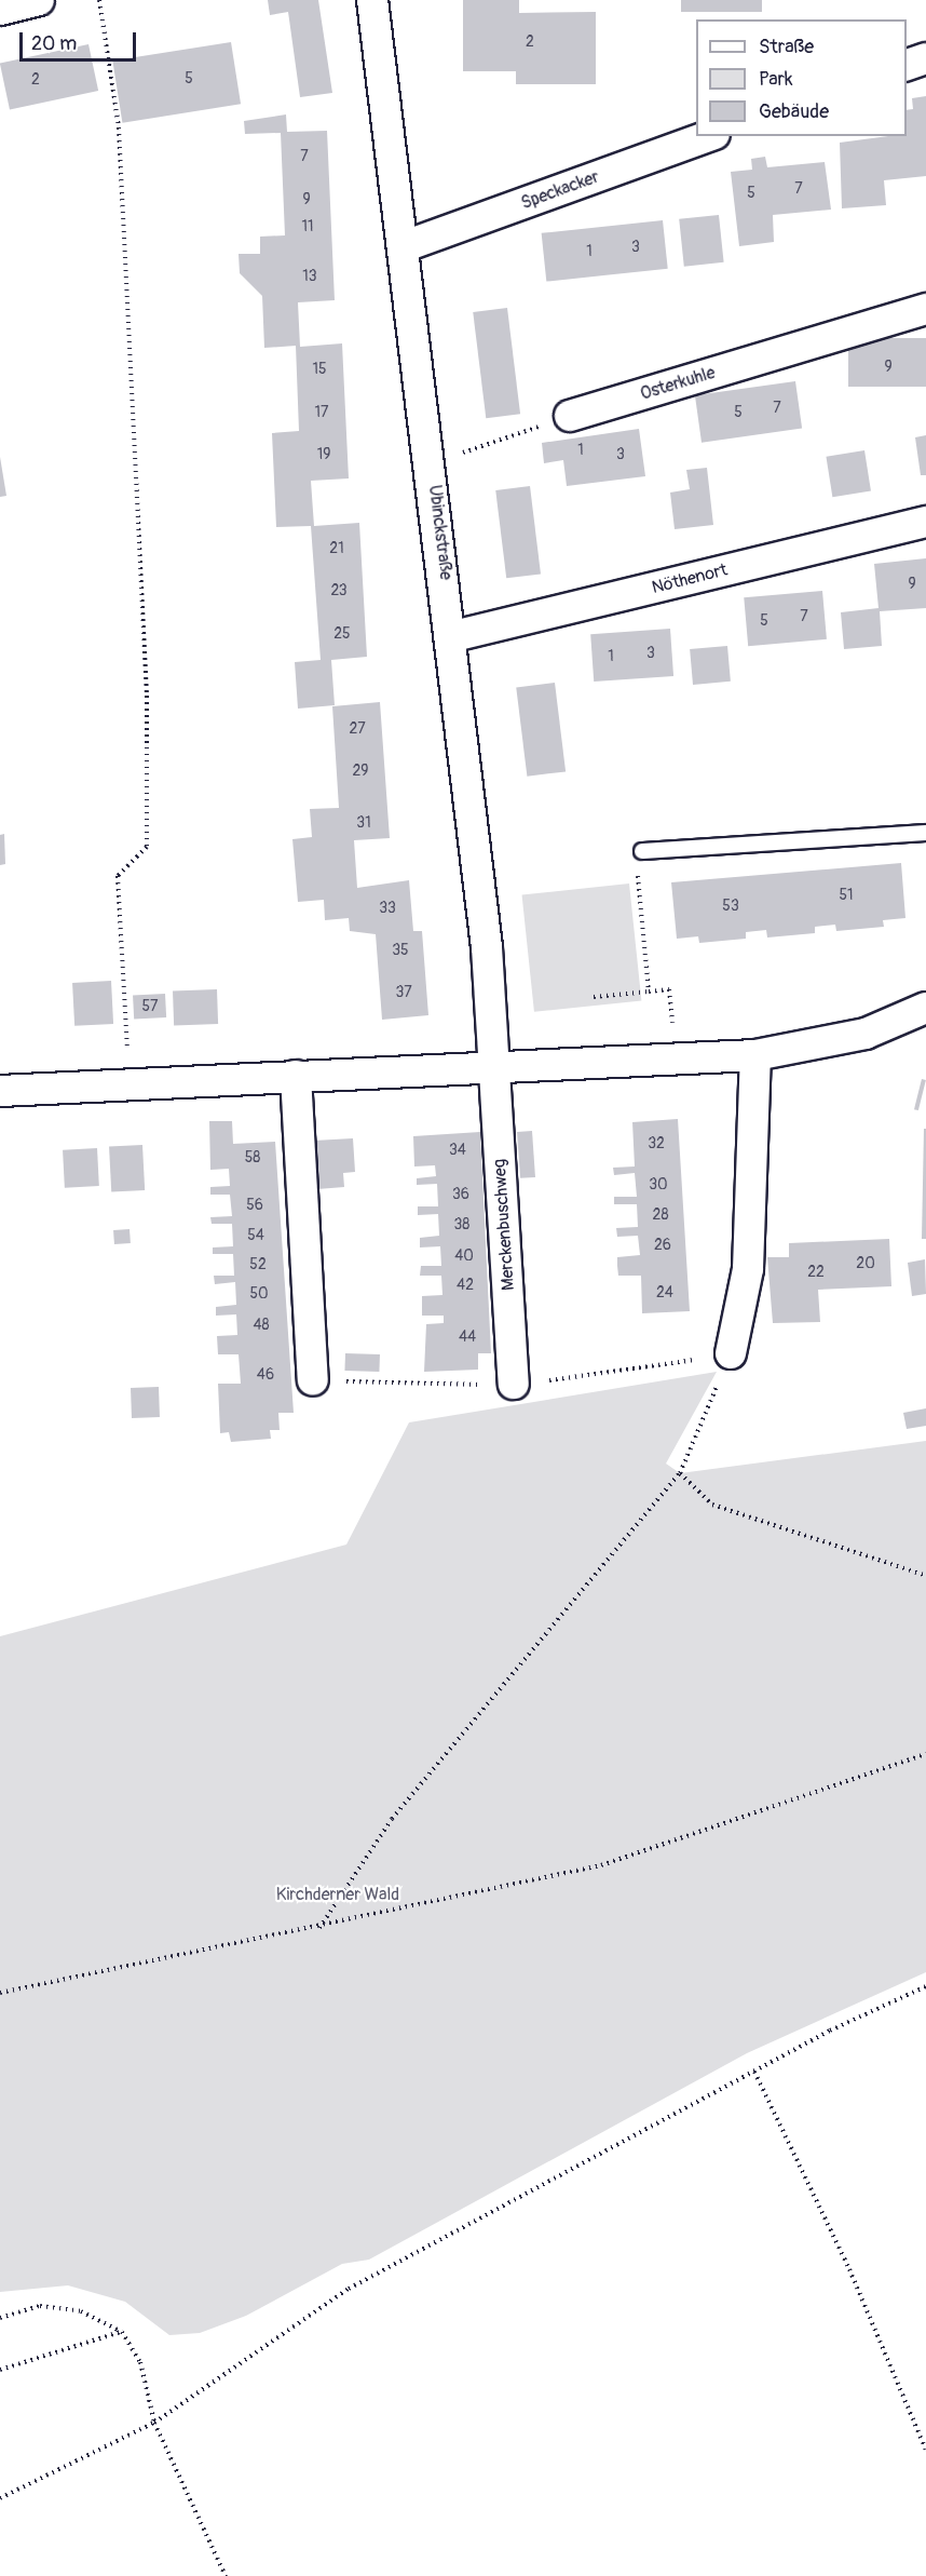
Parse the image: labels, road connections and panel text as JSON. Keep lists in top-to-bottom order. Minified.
{"streets":{"street":["Speckacker","Osterkuhle","Ubinckstraße","Nöthenort","Merckenbuschweg"]},"crossings":[["Speckacker","Ubinckstraße"],["Ubinckstraße","Nöthenort"],["Ubinckstraße","Merckenbuschweg"]],"parks":["Kirchderner Wald"],"house_numbers":["2","5","2","7","7","5","9","11","3","1","13","9","15","7","17","5","1","19","3","21","9","23","7","5","25","3","1","27","29","31","51","53","33","35","37","57","32","34","58","30","36","56","28","38","54","26","40","20","52","22","42","24","50","48","44","46"],"legend":["Straße","Park","Gebäude"],"scale_bar":"20 m"}
